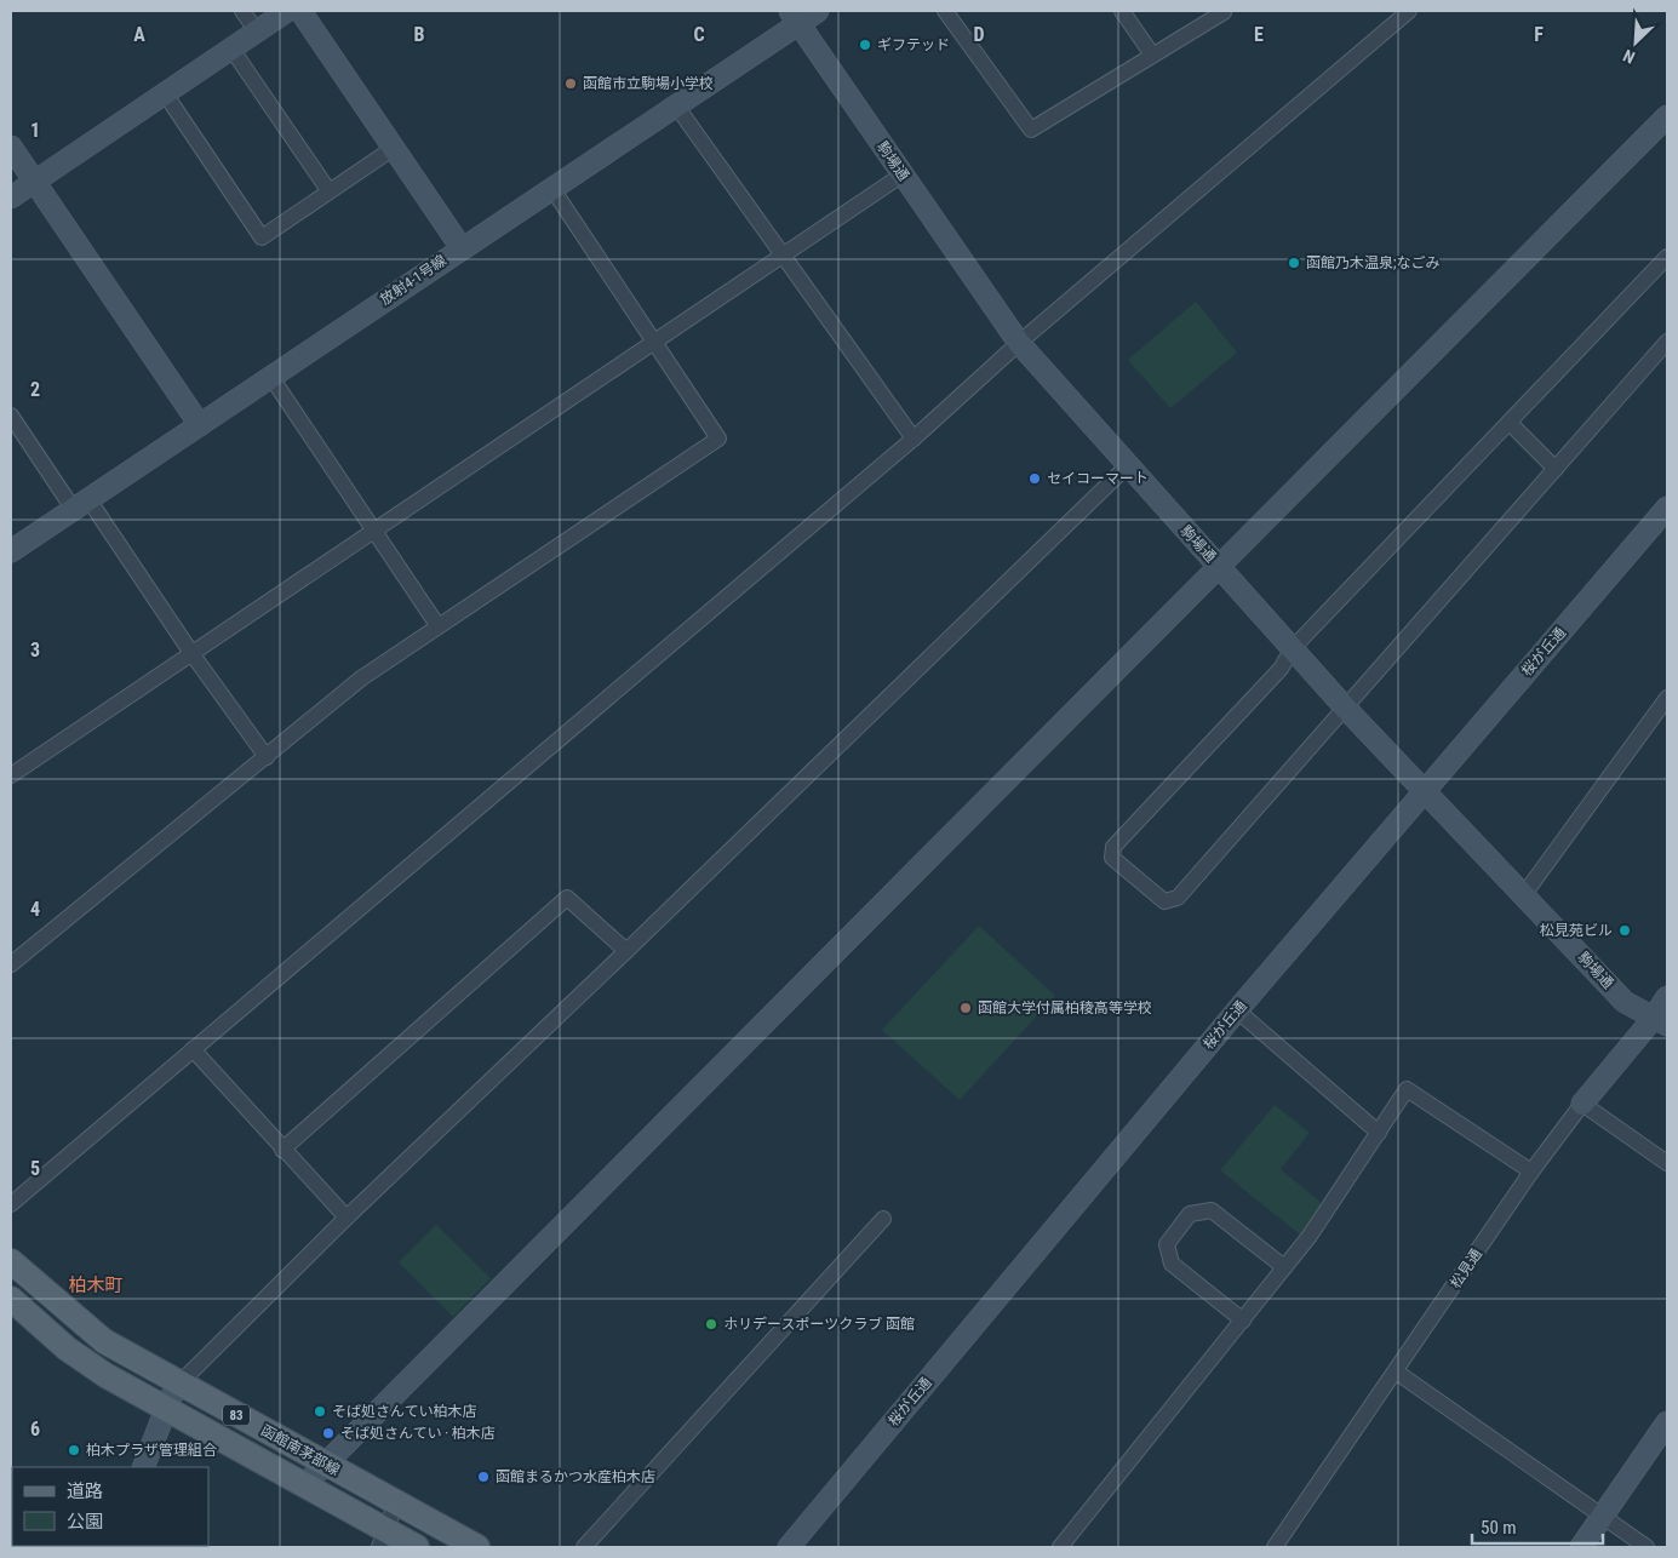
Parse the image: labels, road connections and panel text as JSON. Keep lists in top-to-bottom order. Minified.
{"streets":{"main road":["83","函館南茅部線"],"street":["駒場通","放射4-1号線","桜が丘通","松見通"]},"crossings":[["駒場通","放射4-1号線"],["駒場通","桜が丘通"],["駒場通","松見通"]],"districts":["柏木町"],"places":["ギフテッド","函館市立駒場小学校","函館乃木温泉;なごみ","セイコーマート","松見苑ビル","函館大学付属柏稜高等学校","ホリデースポーツクラブ 函館","そば処さんてい柏木店","そば処さんてい · 柏木店","柏木プラザ管理組合","函館まるかつ水産柏木店"],"legend":["道路","公園"],"scale_bar":"50 m","north":"bottom left","grid":{"columns":["A","B","C","D","E","F"],"rows":["1","2","3","4","5","6"]}}
